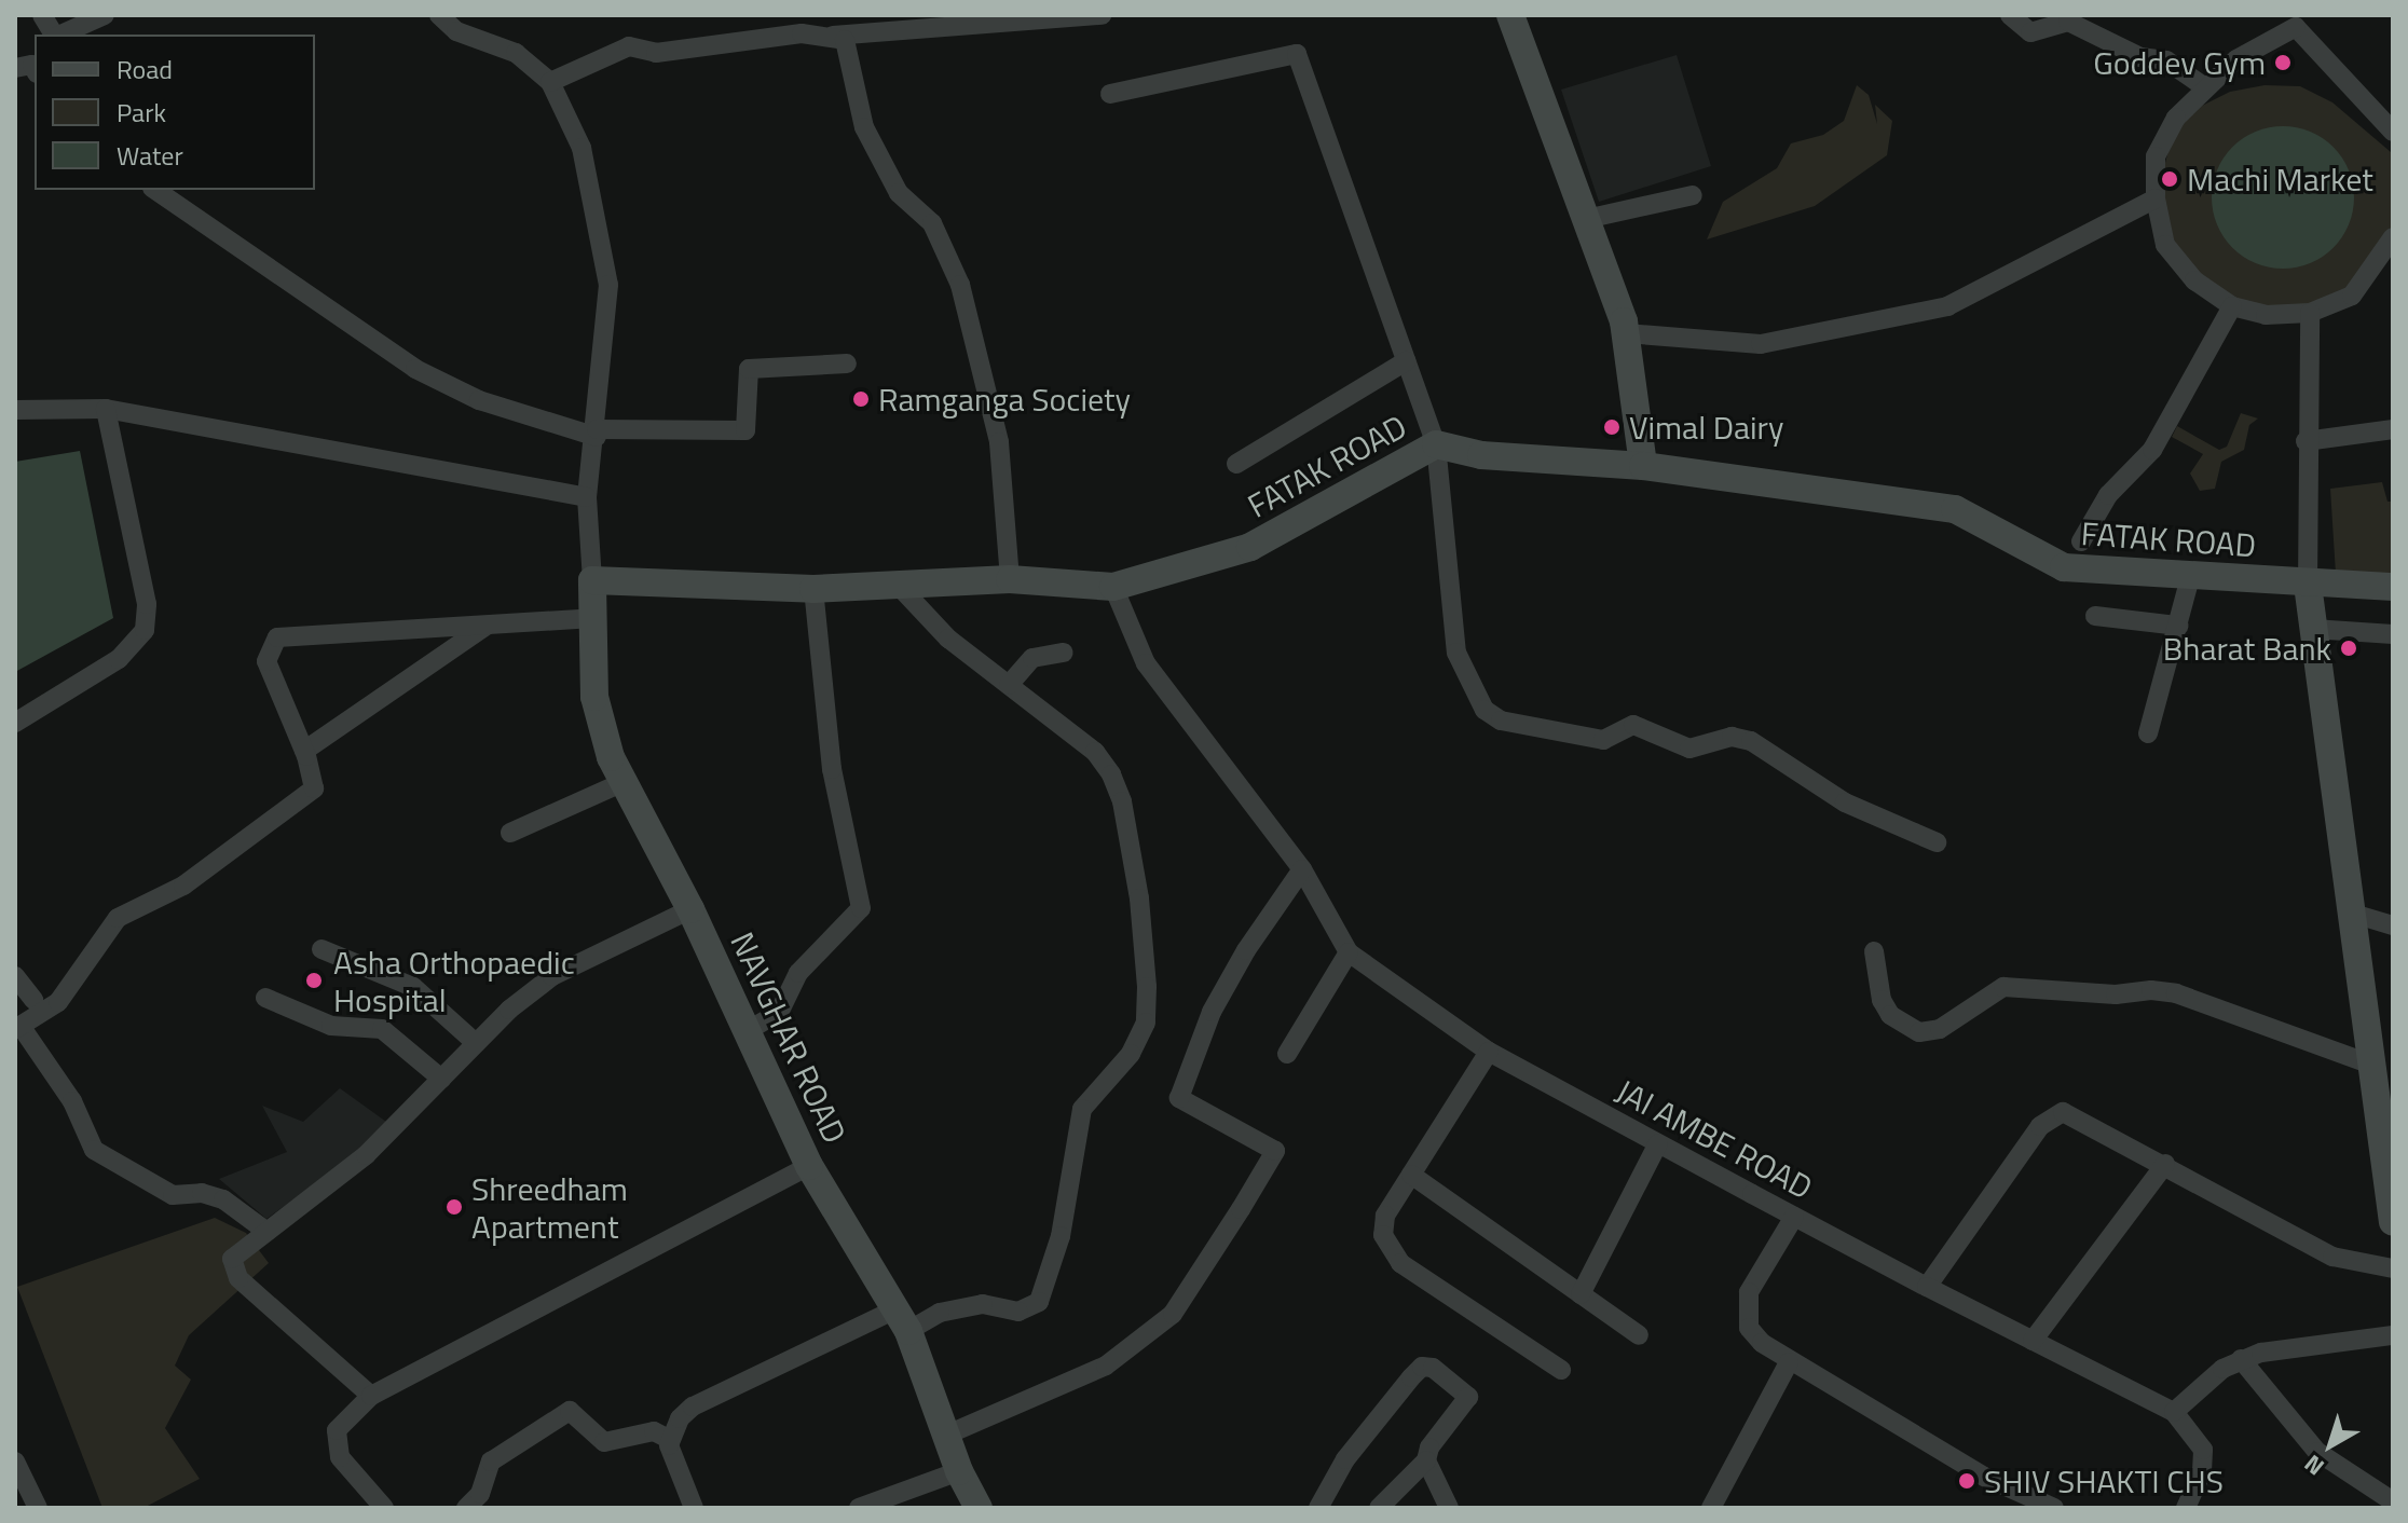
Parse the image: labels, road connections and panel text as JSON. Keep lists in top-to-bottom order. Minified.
{"streets":{"main road":["FATAK ROAD","NAVGHAR ROAD"],"street":["JAI AMBE ROAD"]},"crossings":[["FATAK ROAD","NAVGHAR ROAD"],["FATAK ROAD","JAI AMBE ROAD"]],"places":["Goddev Gym","Machi Market","Ramganga Society","Vimal Dairy","Bharat Bank","Asha Orthopaedic Hospital","Shreedham Apartment","SHIV SHAKTI CHS"],"legend":["Road","Park","Water"],"north":"bottom left"}
